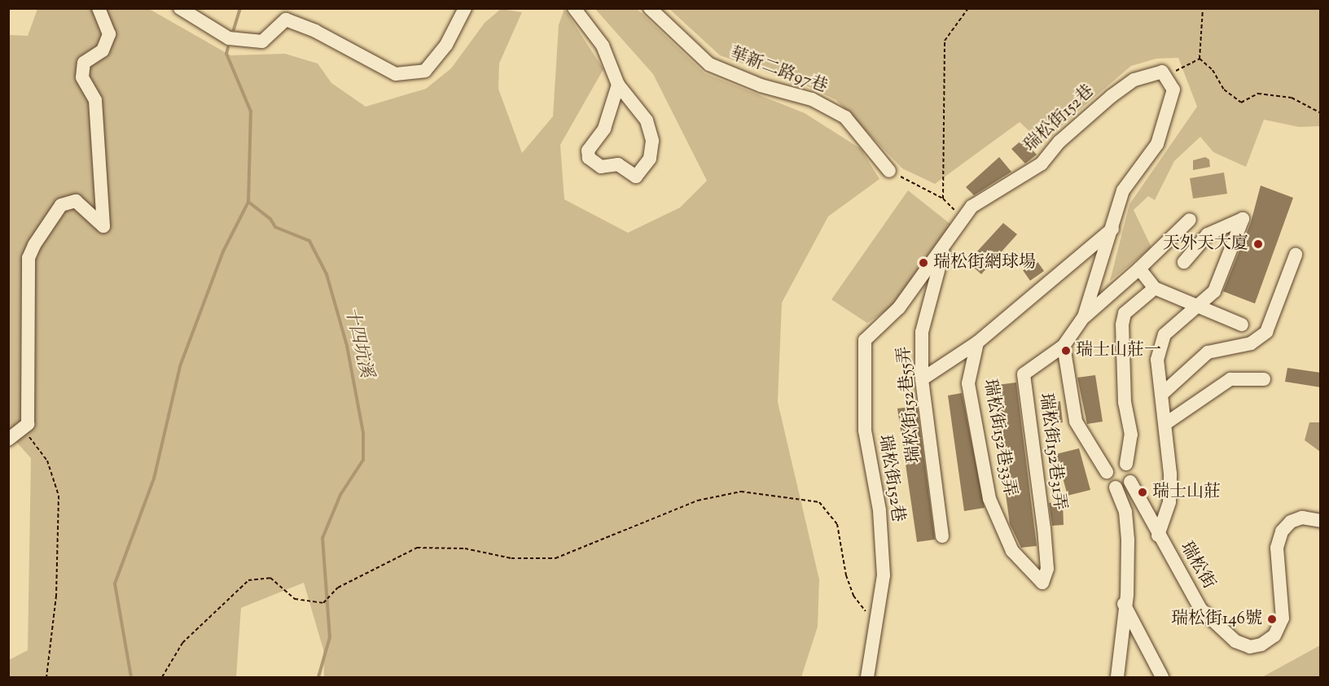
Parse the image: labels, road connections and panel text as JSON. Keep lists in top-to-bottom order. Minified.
{"streets":{"street":["華新二路97巷","瑞松街152巷","瑞松街152巷55弄","瑞松街152巷33弄","瑞松街152巷31弄","瑞松街"]},"crossings":[["瑞松街152巷","瑞松街152巷55弄"],["瑞松街152巷33弄","瑞松街152巷31弄"]],"water":["十四坑溪"],"places":["天外天大廈","瑞松街網球場","瑞士山莊一","瑞士山莊","瑞松街146號"]}
